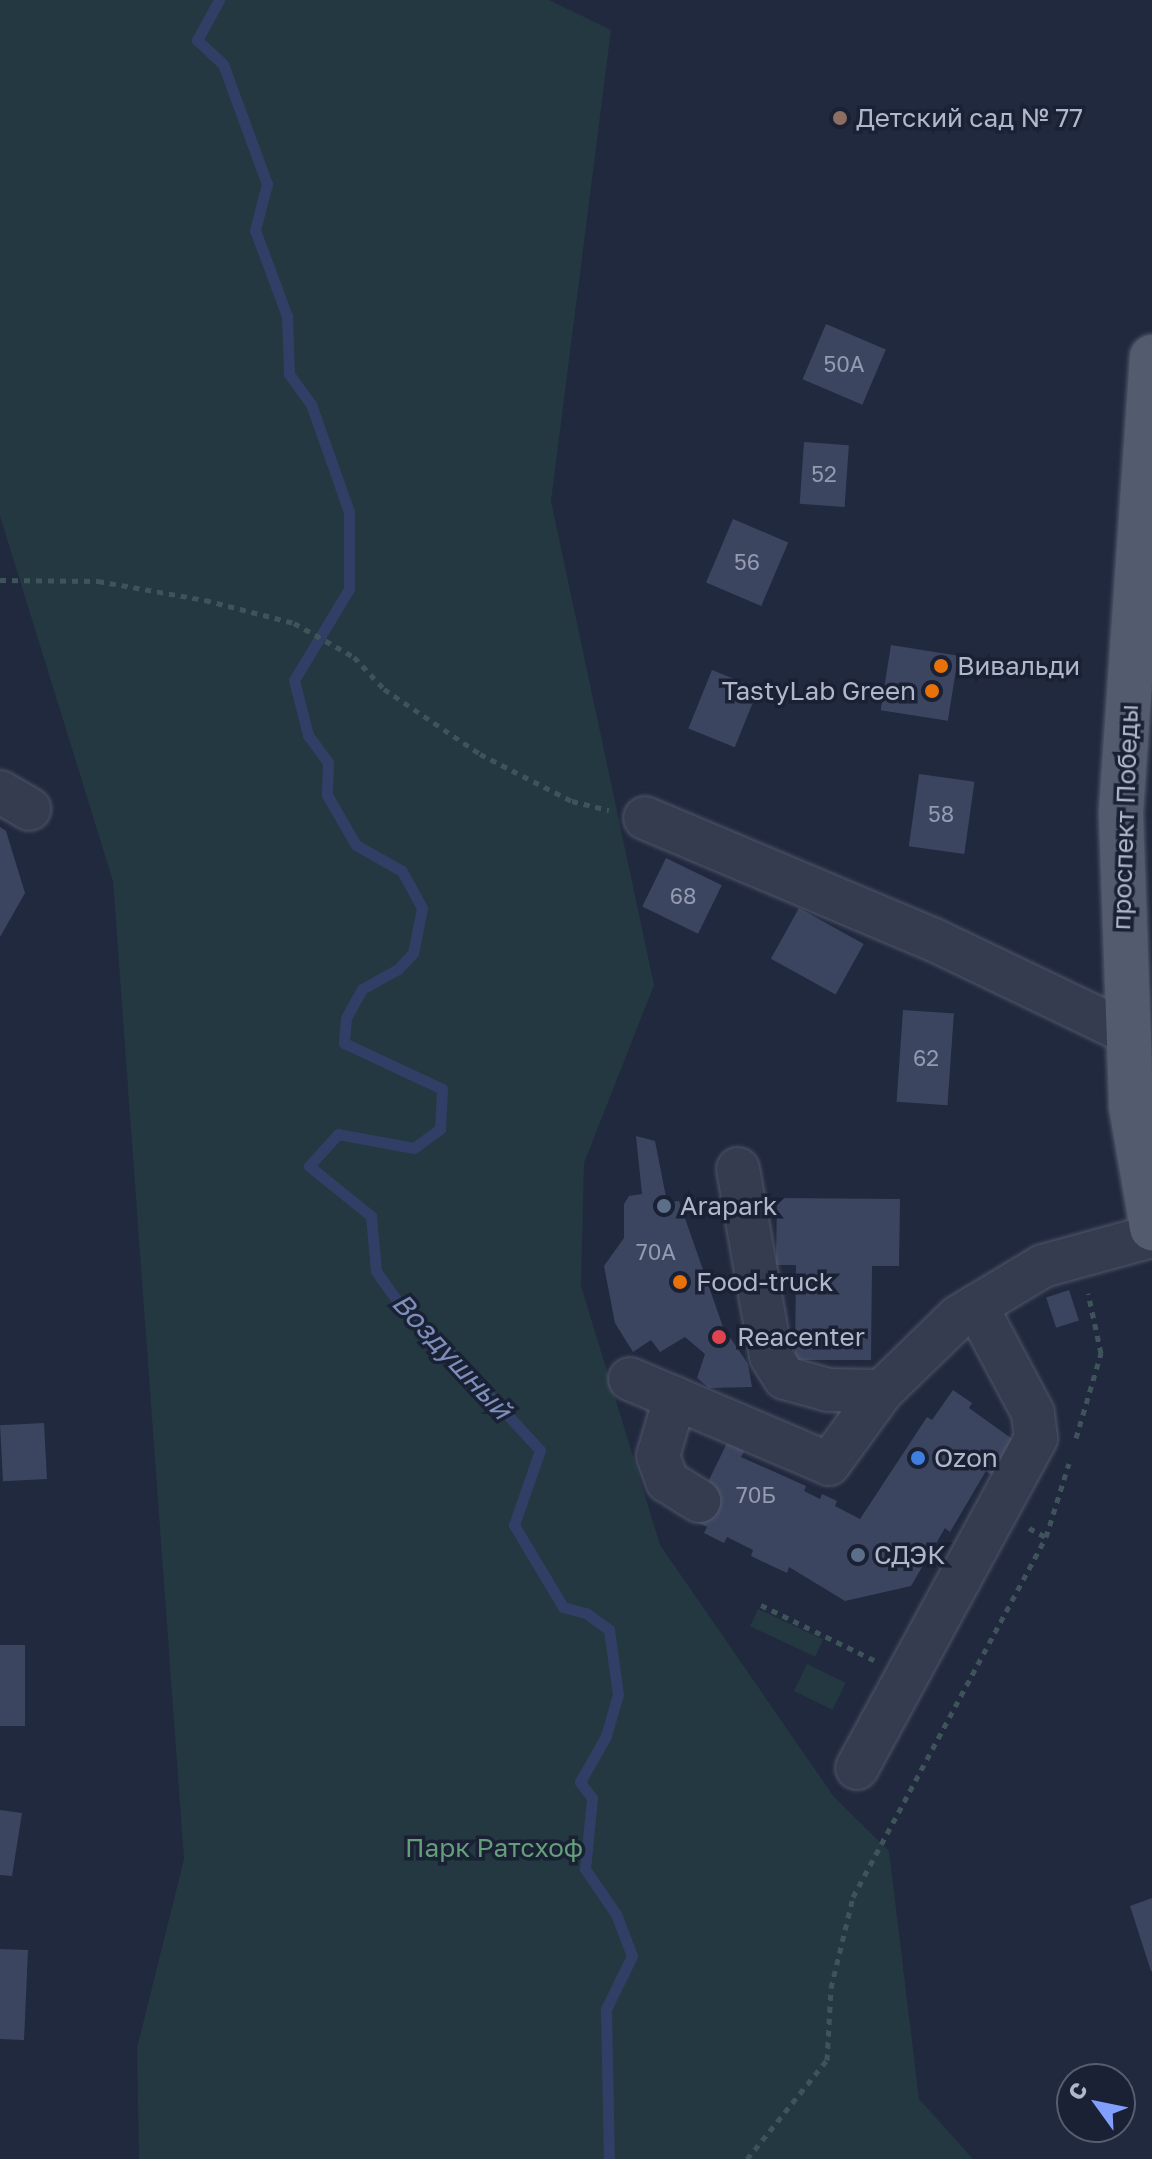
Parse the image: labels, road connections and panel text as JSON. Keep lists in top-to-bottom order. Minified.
{"streets":{"main road":["проспект Победы"]},"water":["Воздушный"],"parks":["Парк Ратсхоф"],"places":["Детский сад № 77","Вивальди","TastyLab Green","Arapark","Food-truck","Reacenter","Ozon","СДЭК"],"house_numbers":["50А","52","56","58","68","62","70А","70Б"],"north":"top left"}
